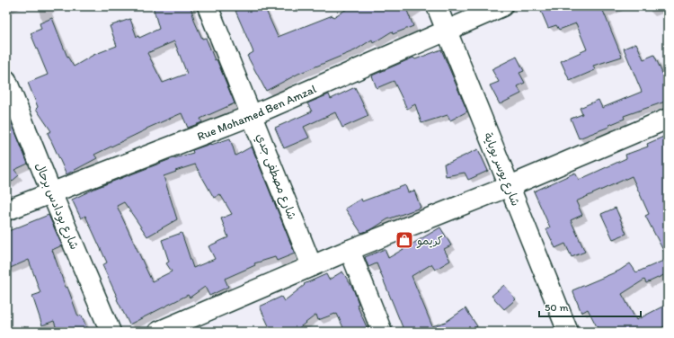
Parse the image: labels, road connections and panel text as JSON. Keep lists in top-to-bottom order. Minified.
{"streets":{"street":["Rue Mohamed Ben Amzal","شارع يوسر بوباية","شارع مصطفى جدي","شارع بودادس برحال"]},"crossings":[["Rue Mohamed Ben Amzal","شارع يوسر بوباية"],["Rue Mohamed Ben Amzal","شارع مصطفى جدي"],["Rue Mohamed Ben Amzal","شارع بودادس برحال"]],"places":{"shop":["كريمو"]},"scale_bar":"50 m"}
